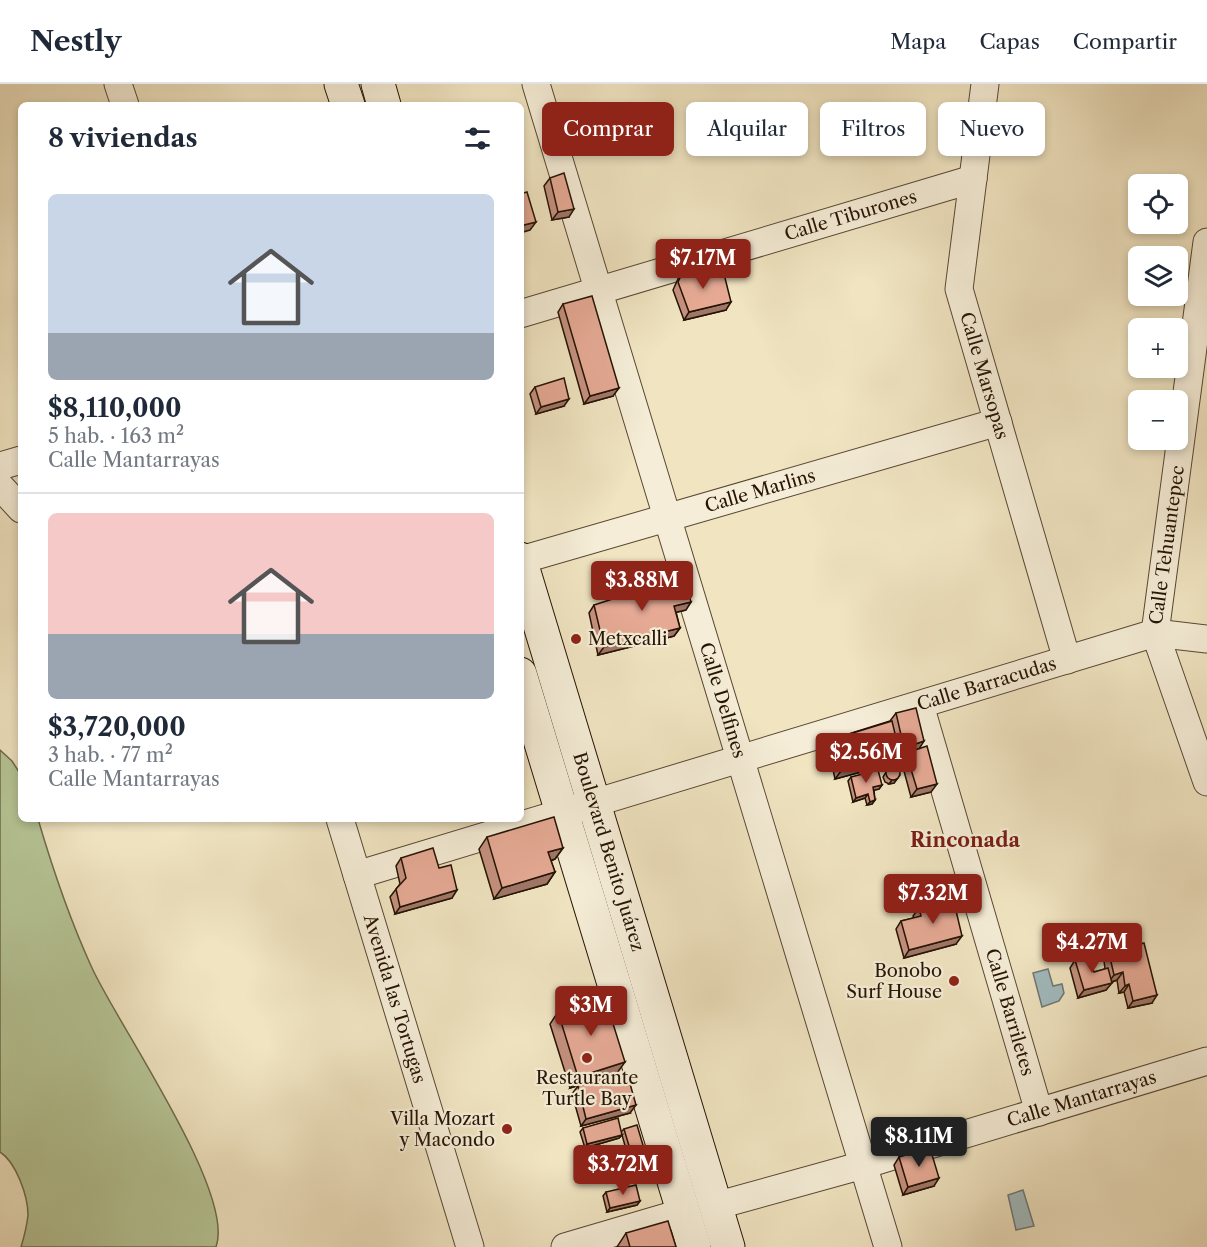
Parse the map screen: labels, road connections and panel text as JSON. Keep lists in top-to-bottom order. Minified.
{"streets":{"street":["Calle Tiburones","Calle Marsopas","Calle Marlins","Calle Tehuantepec","Calle Barracudas","Calle Delfines","Boulevard Benito Juárez","Avenida las Tortugas","Calle Barriletes","Calle Mantarrayas"]},"crossings":[["Calle Tiburones","Calle Marsopas"],["Calle Tiburones","Calle Delfines"],["Calle Marsopas","Calle Marlins"],["Calle Marsopas","Calle Barracudas"],["Calle Marlins","Calle Delfines"],["Calle Tehuantepec","Calle Barracudas"],["Calle Barracudas","Calle Delfines"],["Calle Barracudas","Boulevard Benito Juárez"],["Calle Barracudas","Avenida las Tortugas"],["Calle Barracudas","Calle Barriletes"],["Calle Delfines","Calle Mantarrayas"],["Boulevard Benito Juárez","Calle Mantarrayas"],["Calle Barriletes","Calle Mantarrayas"]],"districts":["Rinconada"],"places":["Metxcalli","Bonobo Surf House","Restaurante Turtle Bay","Villa Mozart y Macondo"],"page":{"header":"Nestly","nav":["Mapa","Capas","Compartir"],"chip":["Comprar","Alquilar","Filtros","Nuevo"],"heading":"8 viviendas","map_buttons":["+","−"],"list":[{"name":"$8,110,000","note":"5 hab. · 163 m² · Calle Mantarrayas"},{"name":"$3,720,000","note":"3 hab. · 77 m² · Calle Mantarrayas"}],"price":["$7.17M","$3.88M","$2.56M","$7.32M","$4.27M","$3M","$8.11M","$3.72M"]}}
